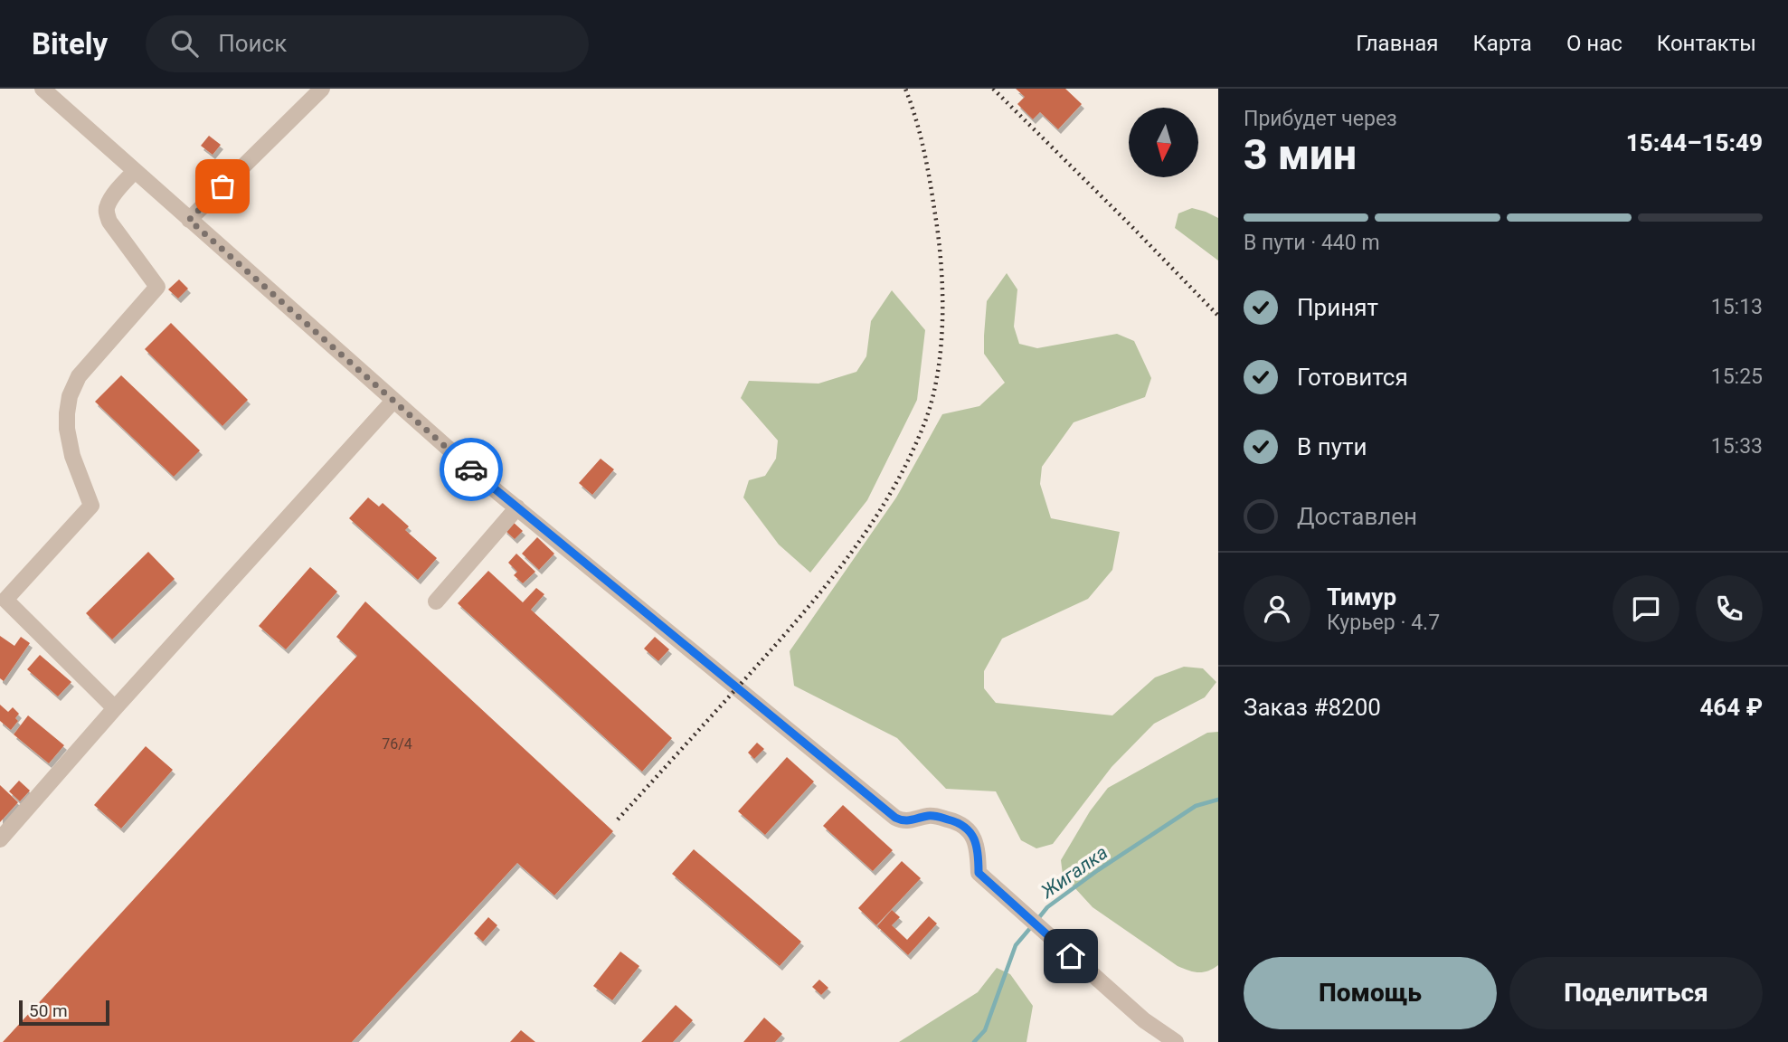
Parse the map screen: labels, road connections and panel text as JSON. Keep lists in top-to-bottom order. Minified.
{"water":["Жигалка"],"house_numbers":["76/4"],"scale_bar":"50 m","north":"bottom","page":{"header":"Bitely","search":"Поиск","nav":["Главная","Карта","О нас","Контакты"],"heading":["3 мин","Прибудет через","15:44–15:49"],"panel":["Тимур","Курьер · 4.7","Заказ #8200","464 ₽"],"bar":"В пути · 440 m","list":[["Принят","15:13"],["Готовится","15:25"],["В пути","15:33"],"Доставлен"],"buttons":["Помощь","Поделиться"],"scale":"50 m"}}
